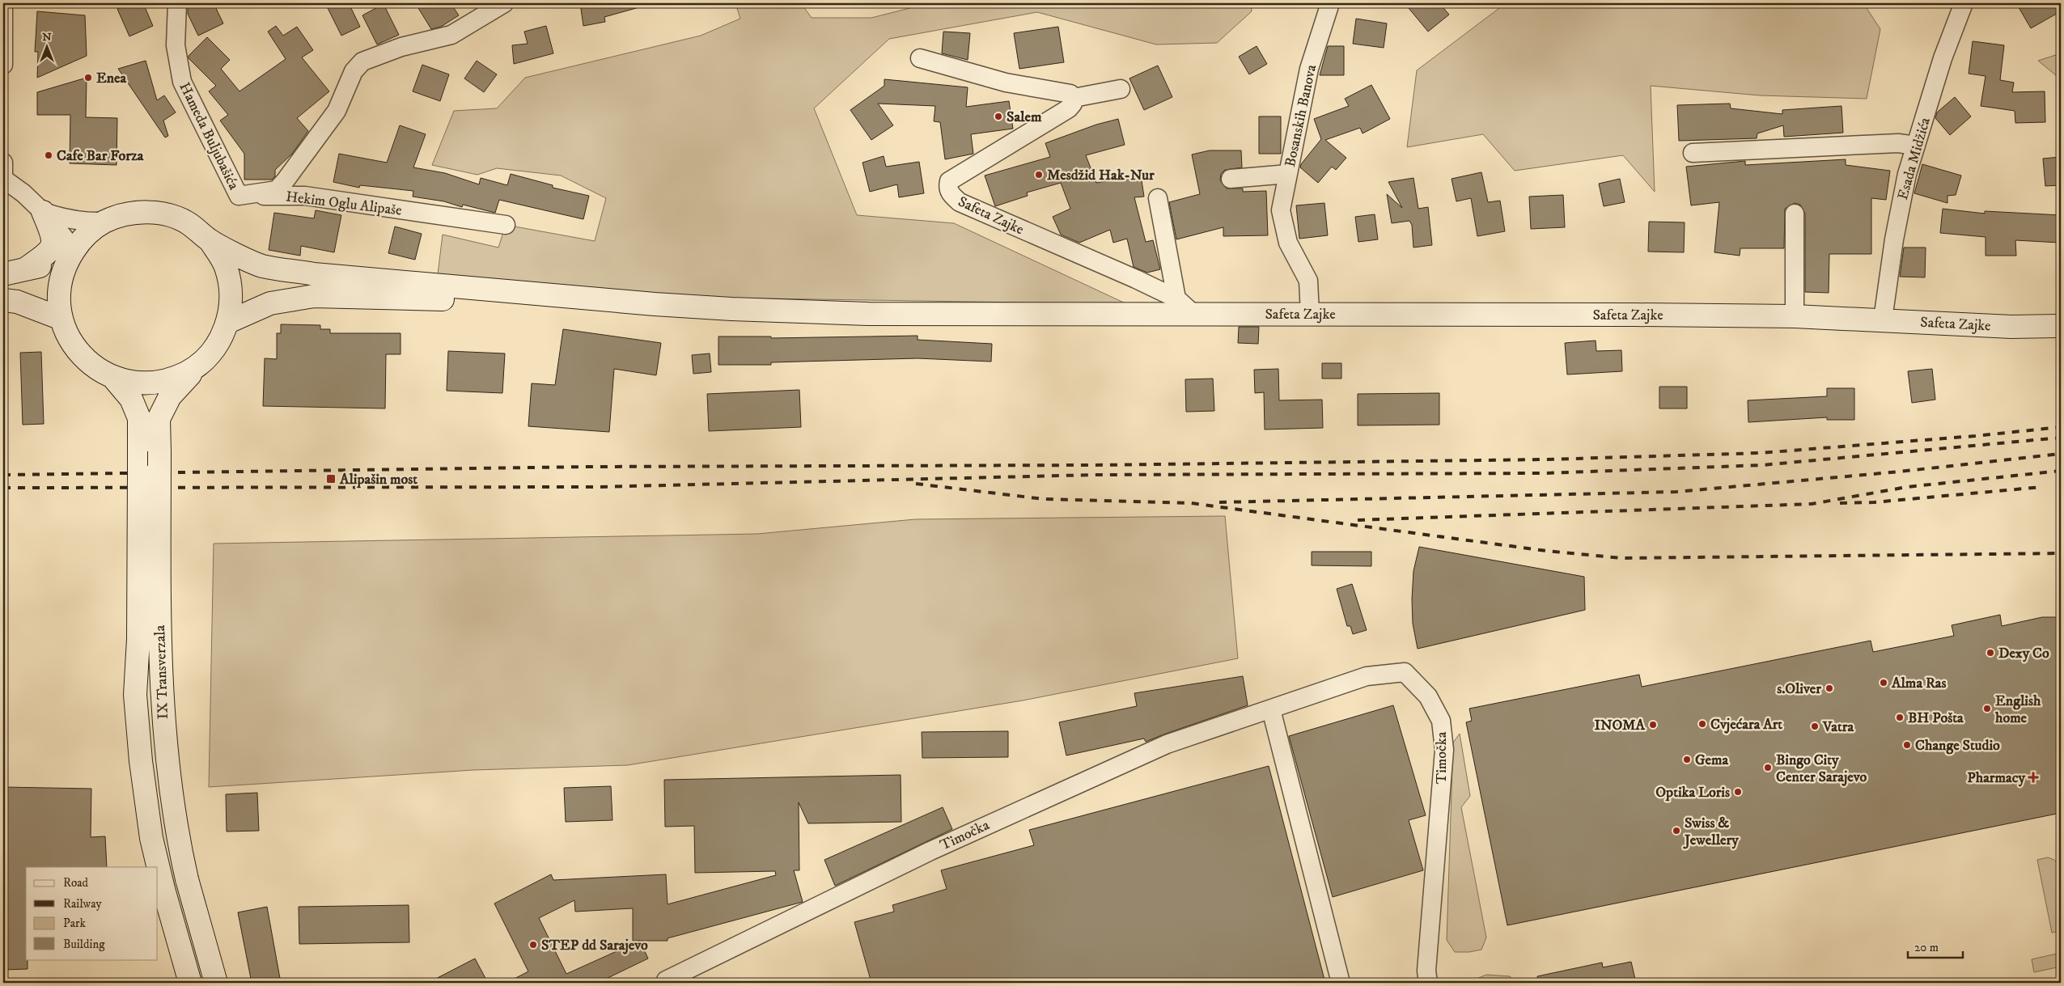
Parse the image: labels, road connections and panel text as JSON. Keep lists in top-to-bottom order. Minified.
{"streets":{"main road":["Safeta Zajke","IX Transverzala"],"street":["Bosanskih Banova","Hameda Buljubašića","Esada Midžića","Hekim Oglu Alipaše","Timočka"]},"crossings":[["Hameda Buljubašića","Hekim Oglu Alipaše"],["Esada Midžića","Safeta Zajke"]],"places":{"other":["Enea","Salem","Cafe Bar Forza","Mesdžid Hak-Nur","Dexy Co","Alma Ras","s.Oliver","English home","BH Pošta","Cvjećara Art","INOMA","Vatra","Change Studio","Gema","Bingo City Center Sarajevo","Optika Loris","Swiss & Jewellery","STEP dd Sarajevo"],"transit":["Alipašin most"],"health":["Pharmacy"]},"legend":["Road","Railway","Park","Building"],"scale_bar":"20 m","north":"top"}
